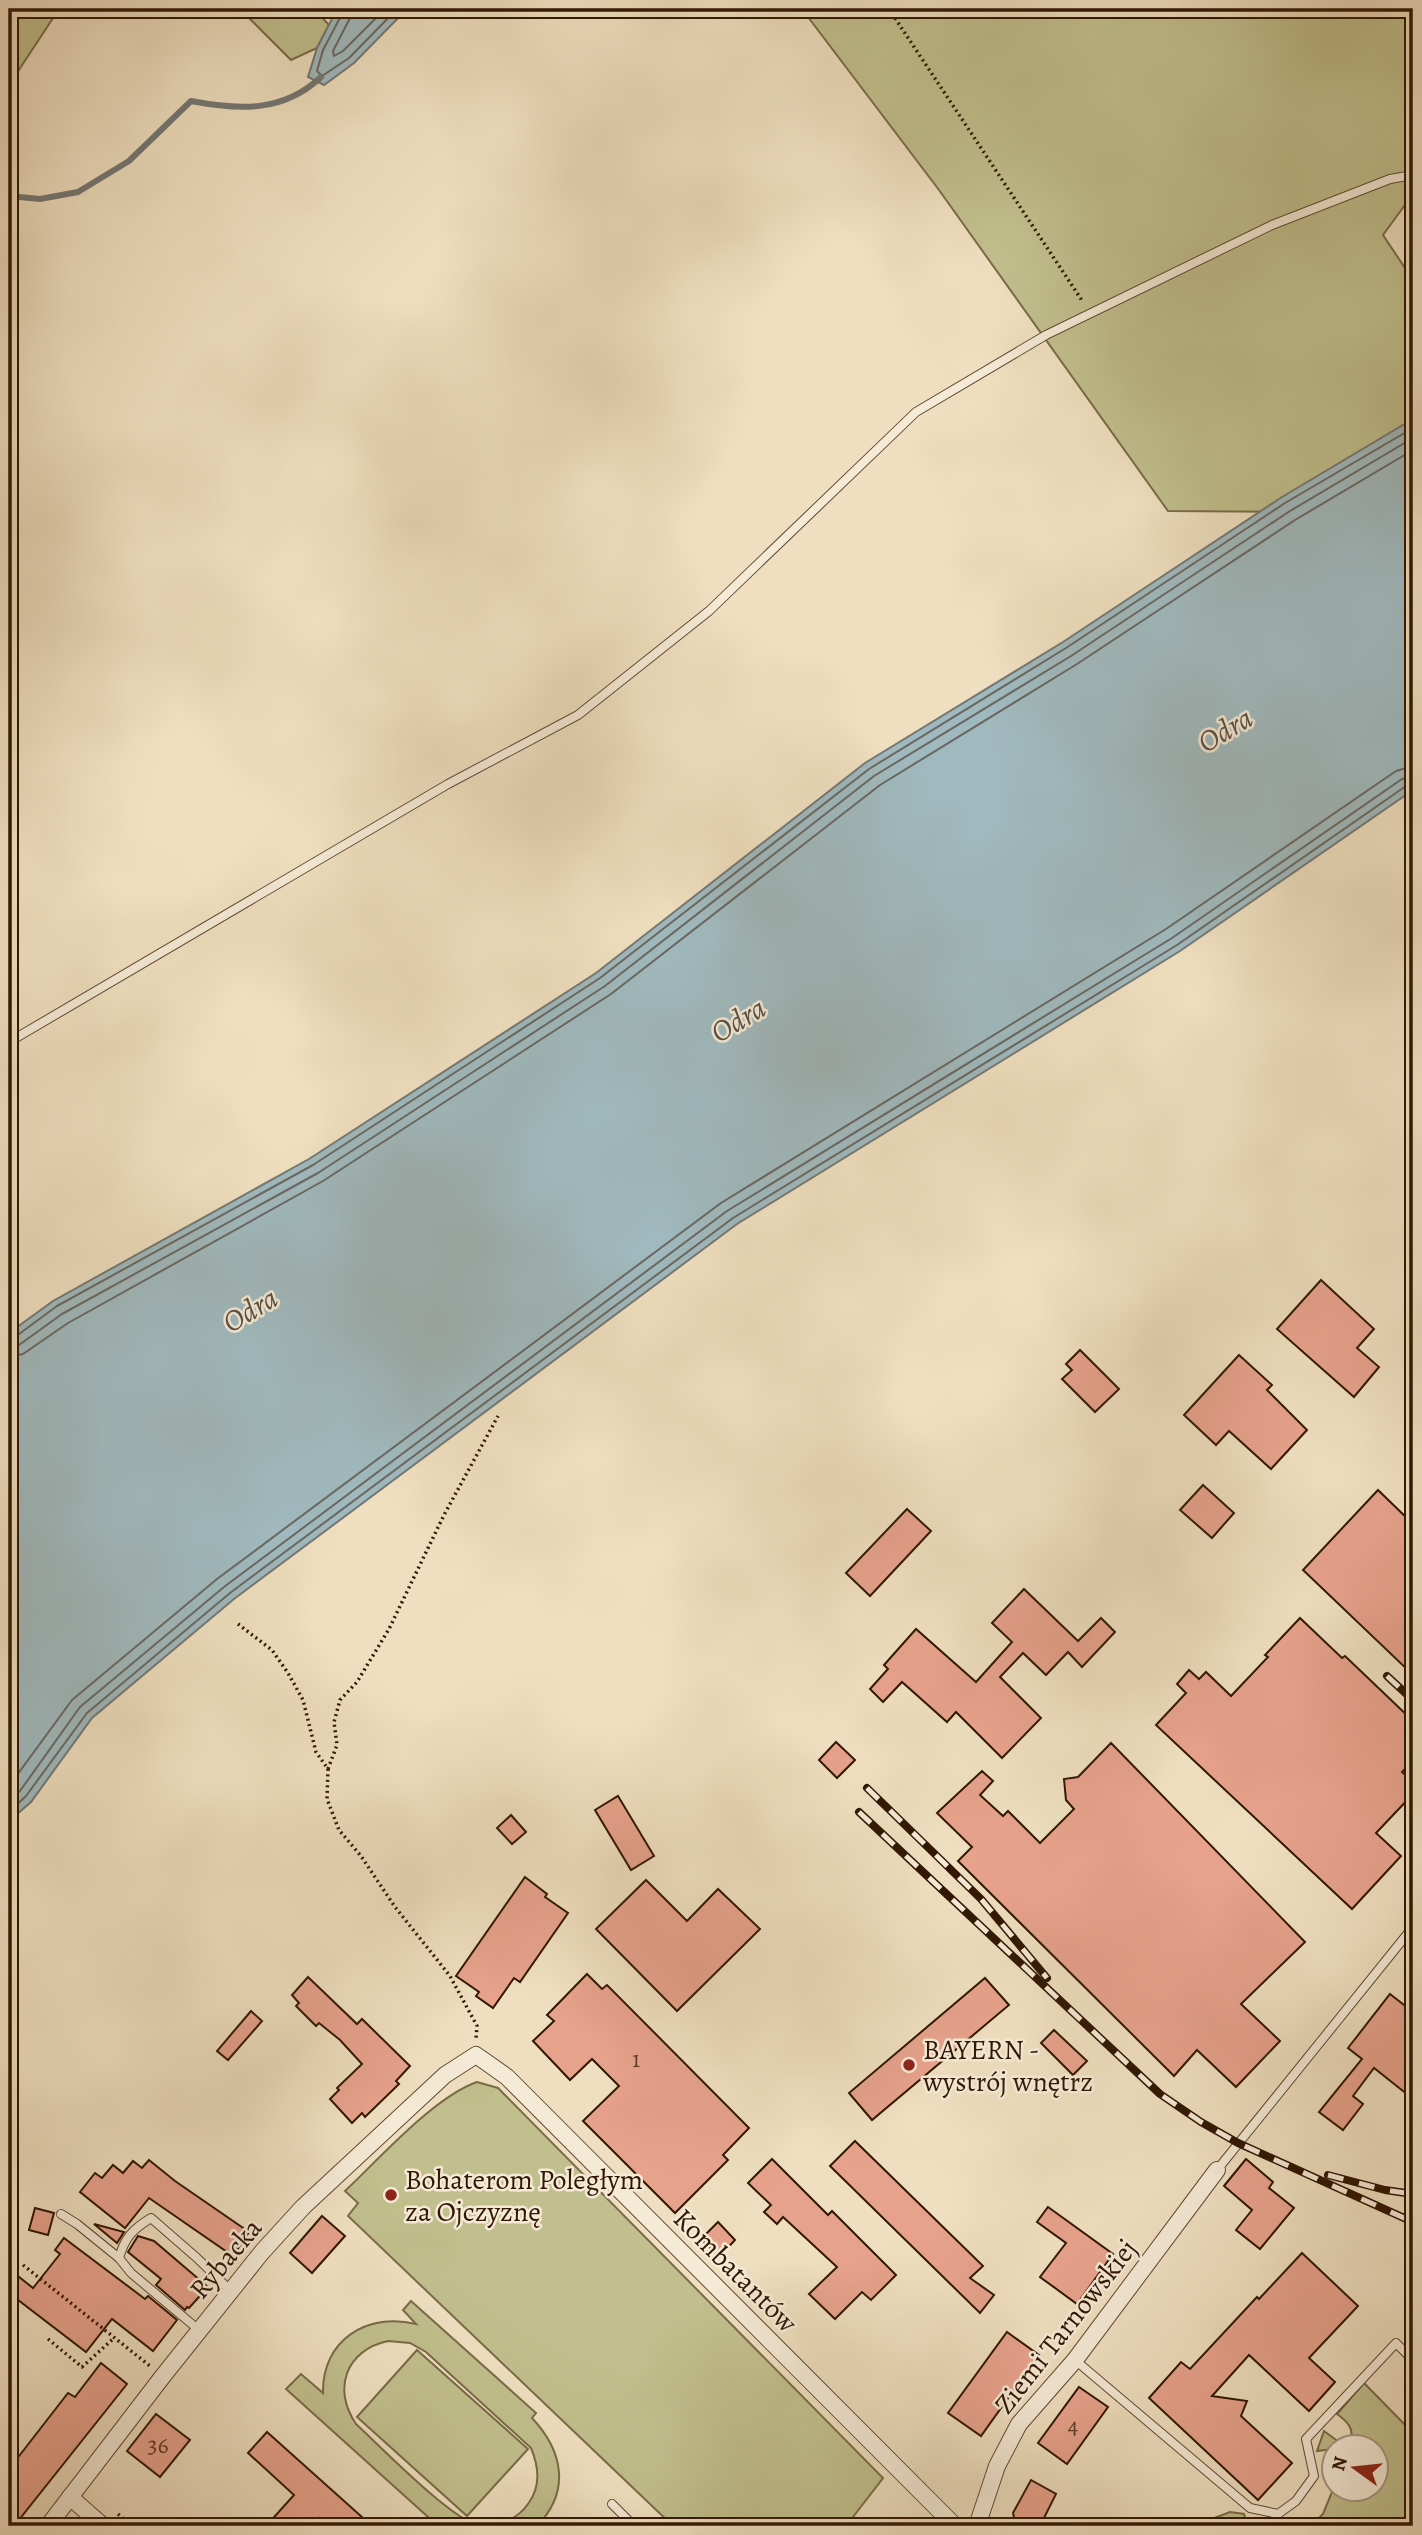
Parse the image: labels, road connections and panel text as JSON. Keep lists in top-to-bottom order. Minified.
{"streets":{"street":["Rybacka","Kombatantów","Ziemi Tarnowskiej"]},"crossings":[["Rybacka","Kombatantów"]],"water":["Odra"],"places":["BAYERN - wystrój wnętrz","Bohaterom Poległym za Ojczyznę"],"house_numbers":["1","4","36"],"north":"left"}
